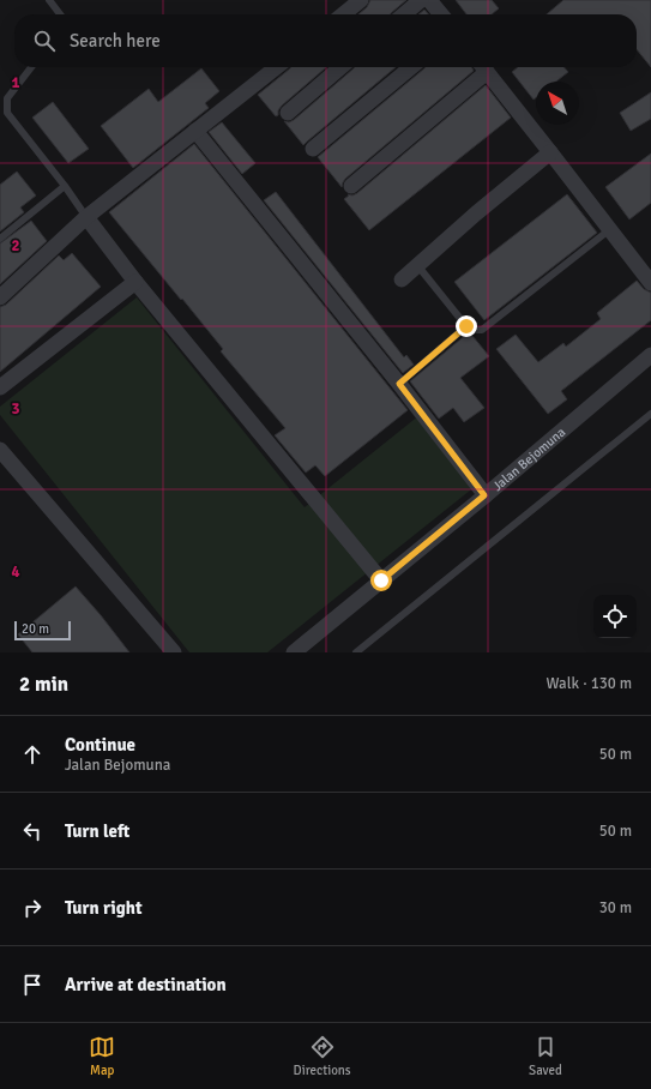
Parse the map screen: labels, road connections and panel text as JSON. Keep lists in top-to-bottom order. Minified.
{"streets":{"street":["Jalan Bejomuna"]},"scale_bar":"20 m","north":"top left","page":{"search":"Search here","scale":"20 m","heading":["2 min","Walk · 130 m"],"list":[["Continue","Jalan Bejomuna","50 m"],["Turn left","50 m"],["Turn right","30 m"],"Arrive at destination"],"nav":["Map","Directions","Saved"]},"grid":{"rows":["1","2","3","4"]}}
